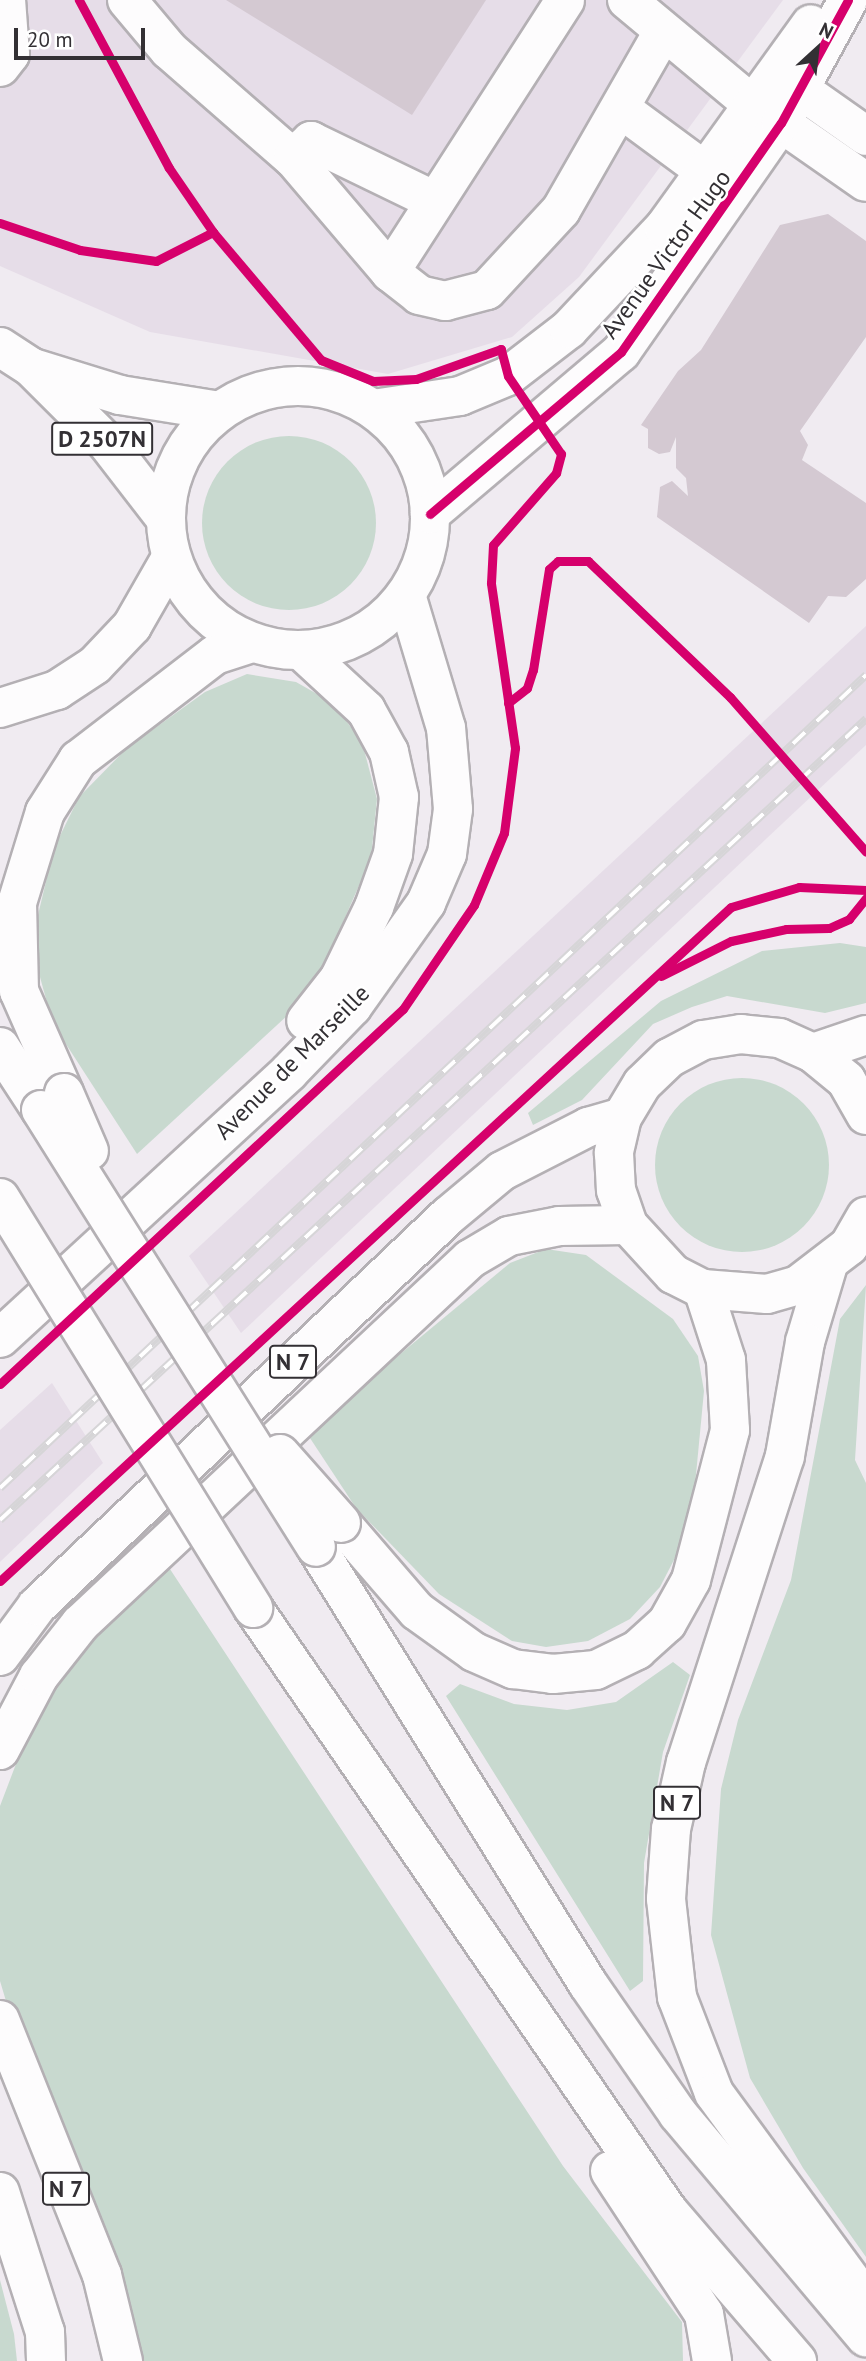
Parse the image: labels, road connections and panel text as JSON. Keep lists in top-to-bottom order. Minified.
{"streets":{"main road":["Avenue Victor Hugo","D 2507N","Avenue de Marseille","N 7"]},"scale_bar":"20 m","north":"top right"}
